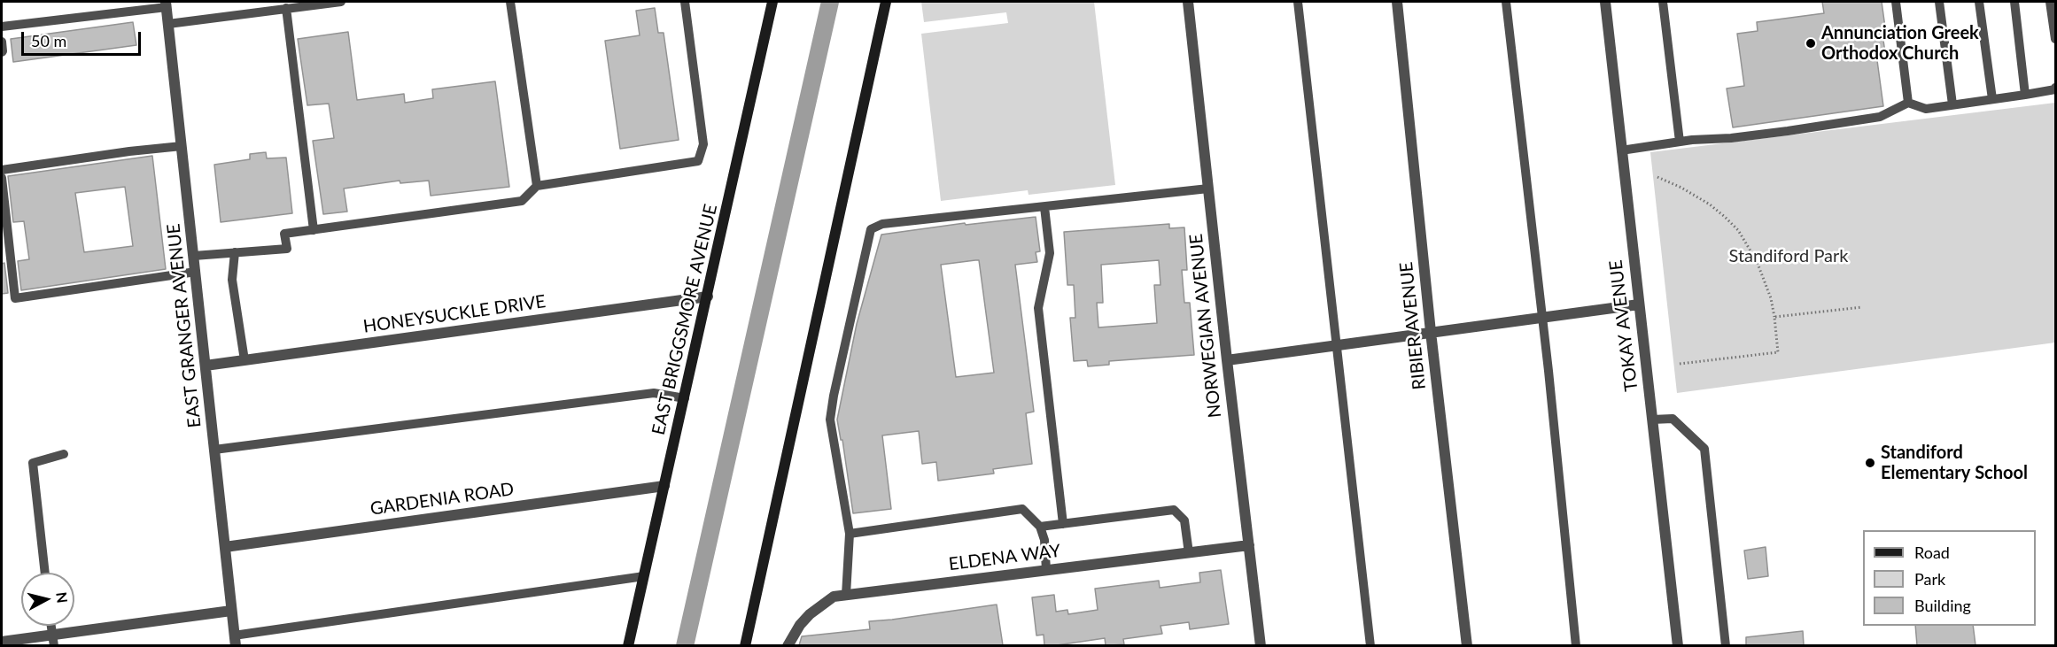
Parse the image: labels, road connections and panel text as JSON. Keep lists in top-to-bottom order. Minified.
{"streets":{"main road":["EAST BRIGGSMORE AVENUE"],"street":["HONEYSUCKLE DRIVE","EAST GRANGER AVENUE","NORWEGIAN AVENUE","RIBIER AVENUE","TOKAY AVENUE","GARDENIA ROAD","ELDENA WAY"]},"crossings":[["HONEYSUCKLE DRIVE","EAST BRIGGSMORE AVENUE"],["HONEYSUCKLE DRIVE","EAST GRANGER AVENUE"],["EAST BRIGGSMORE AVENUE","GARDENIA ROAD"],["EAST GRANGER AVENUE","GARDENIA ROAD"],["NORWEGIAN AVENUE","ELDENA WAY"]],"parks":["Standiford Park"],"places":["Annunciation Greek Orthodox Church","Standiford Elementary School"],"legend":["Road","Park","Building"],"scale_bar":"50 m","north":"right"}
